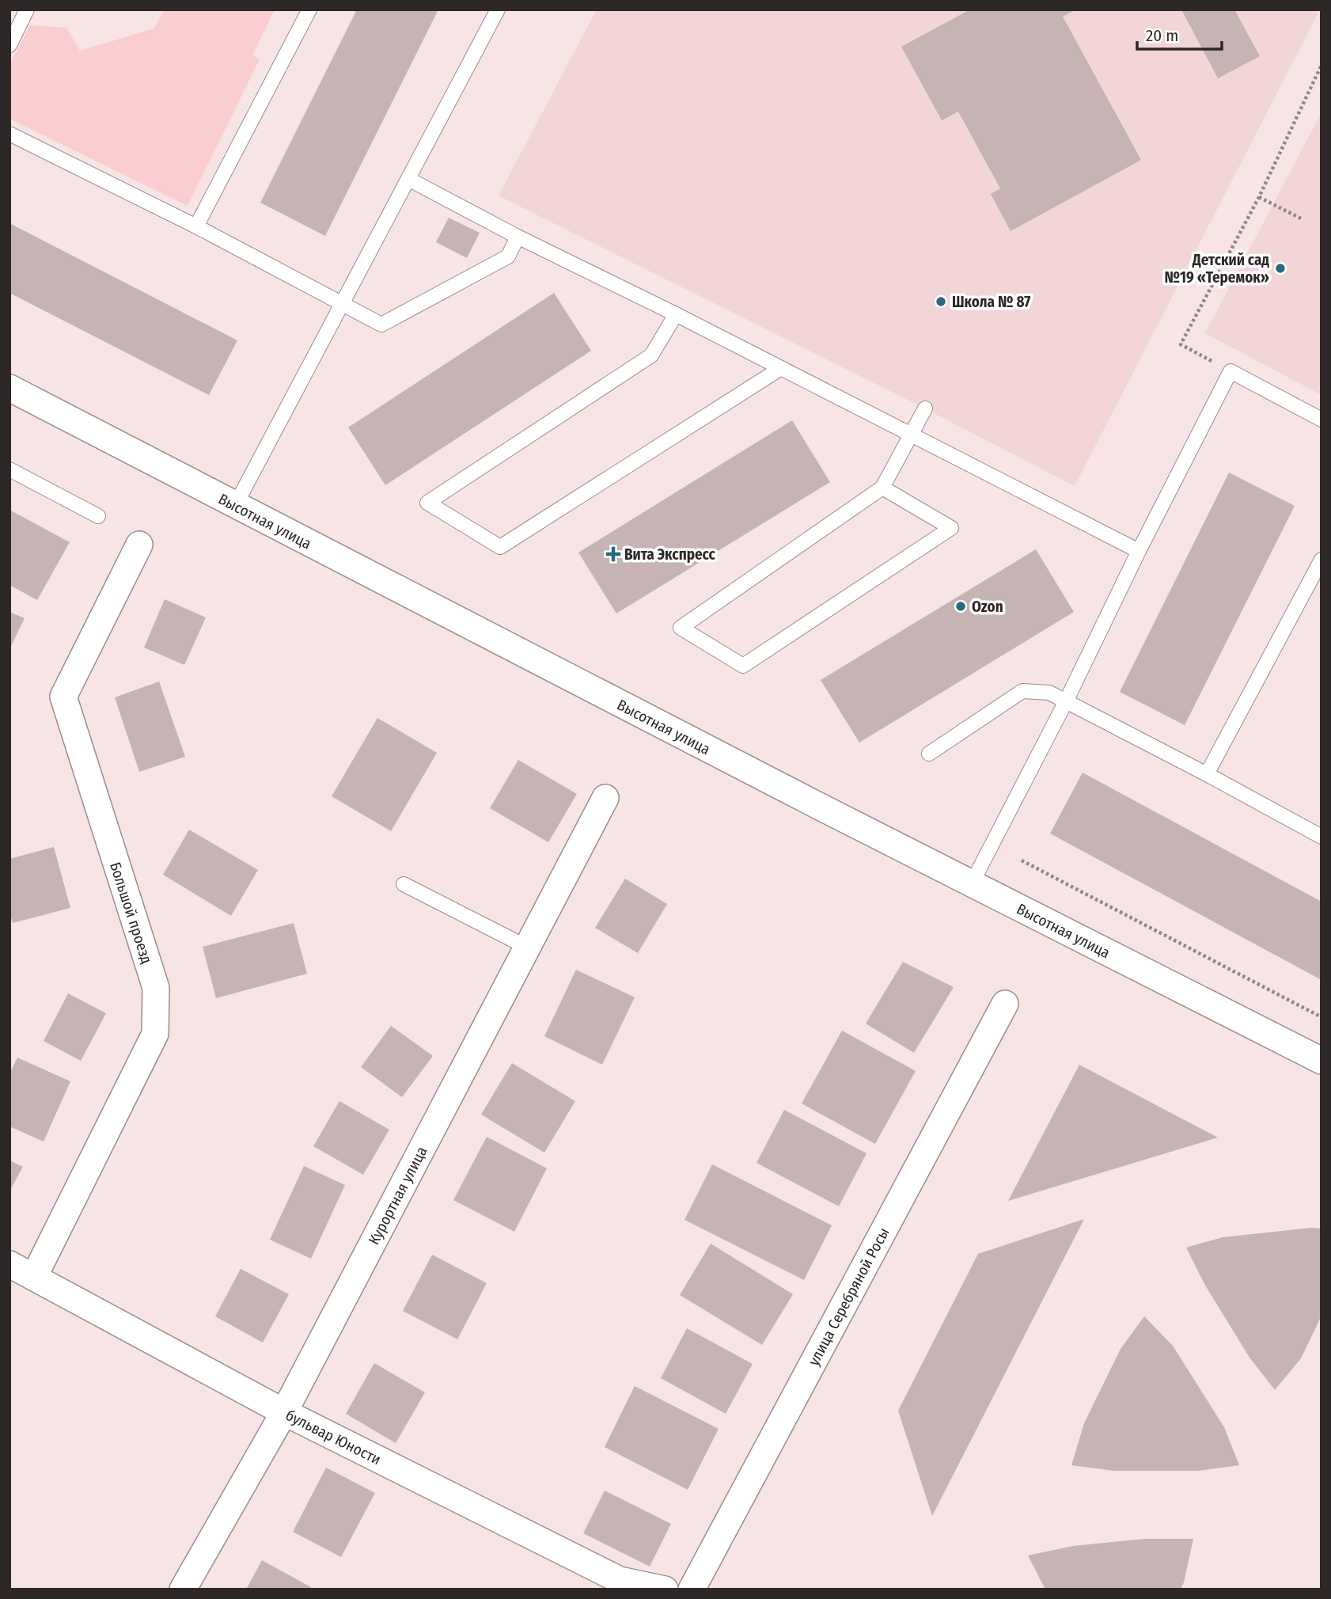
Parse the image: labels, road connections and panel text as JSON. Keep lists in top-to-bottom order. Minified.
{"streets":{"street":["Высотная улица","Большой проезд","Курортная улица","улица Серебряной Росы","бульвар Юности"]},"crossings":[["Большой проезд","бульвар Юности"],["Курортная улица","бульвар Юности"]],"places":{"other":["Детский сад №19 «Теремок»","Школа № 87","Ozon"],"health":["Вита Экспресс"]},"scale_bar":"20 m"}
